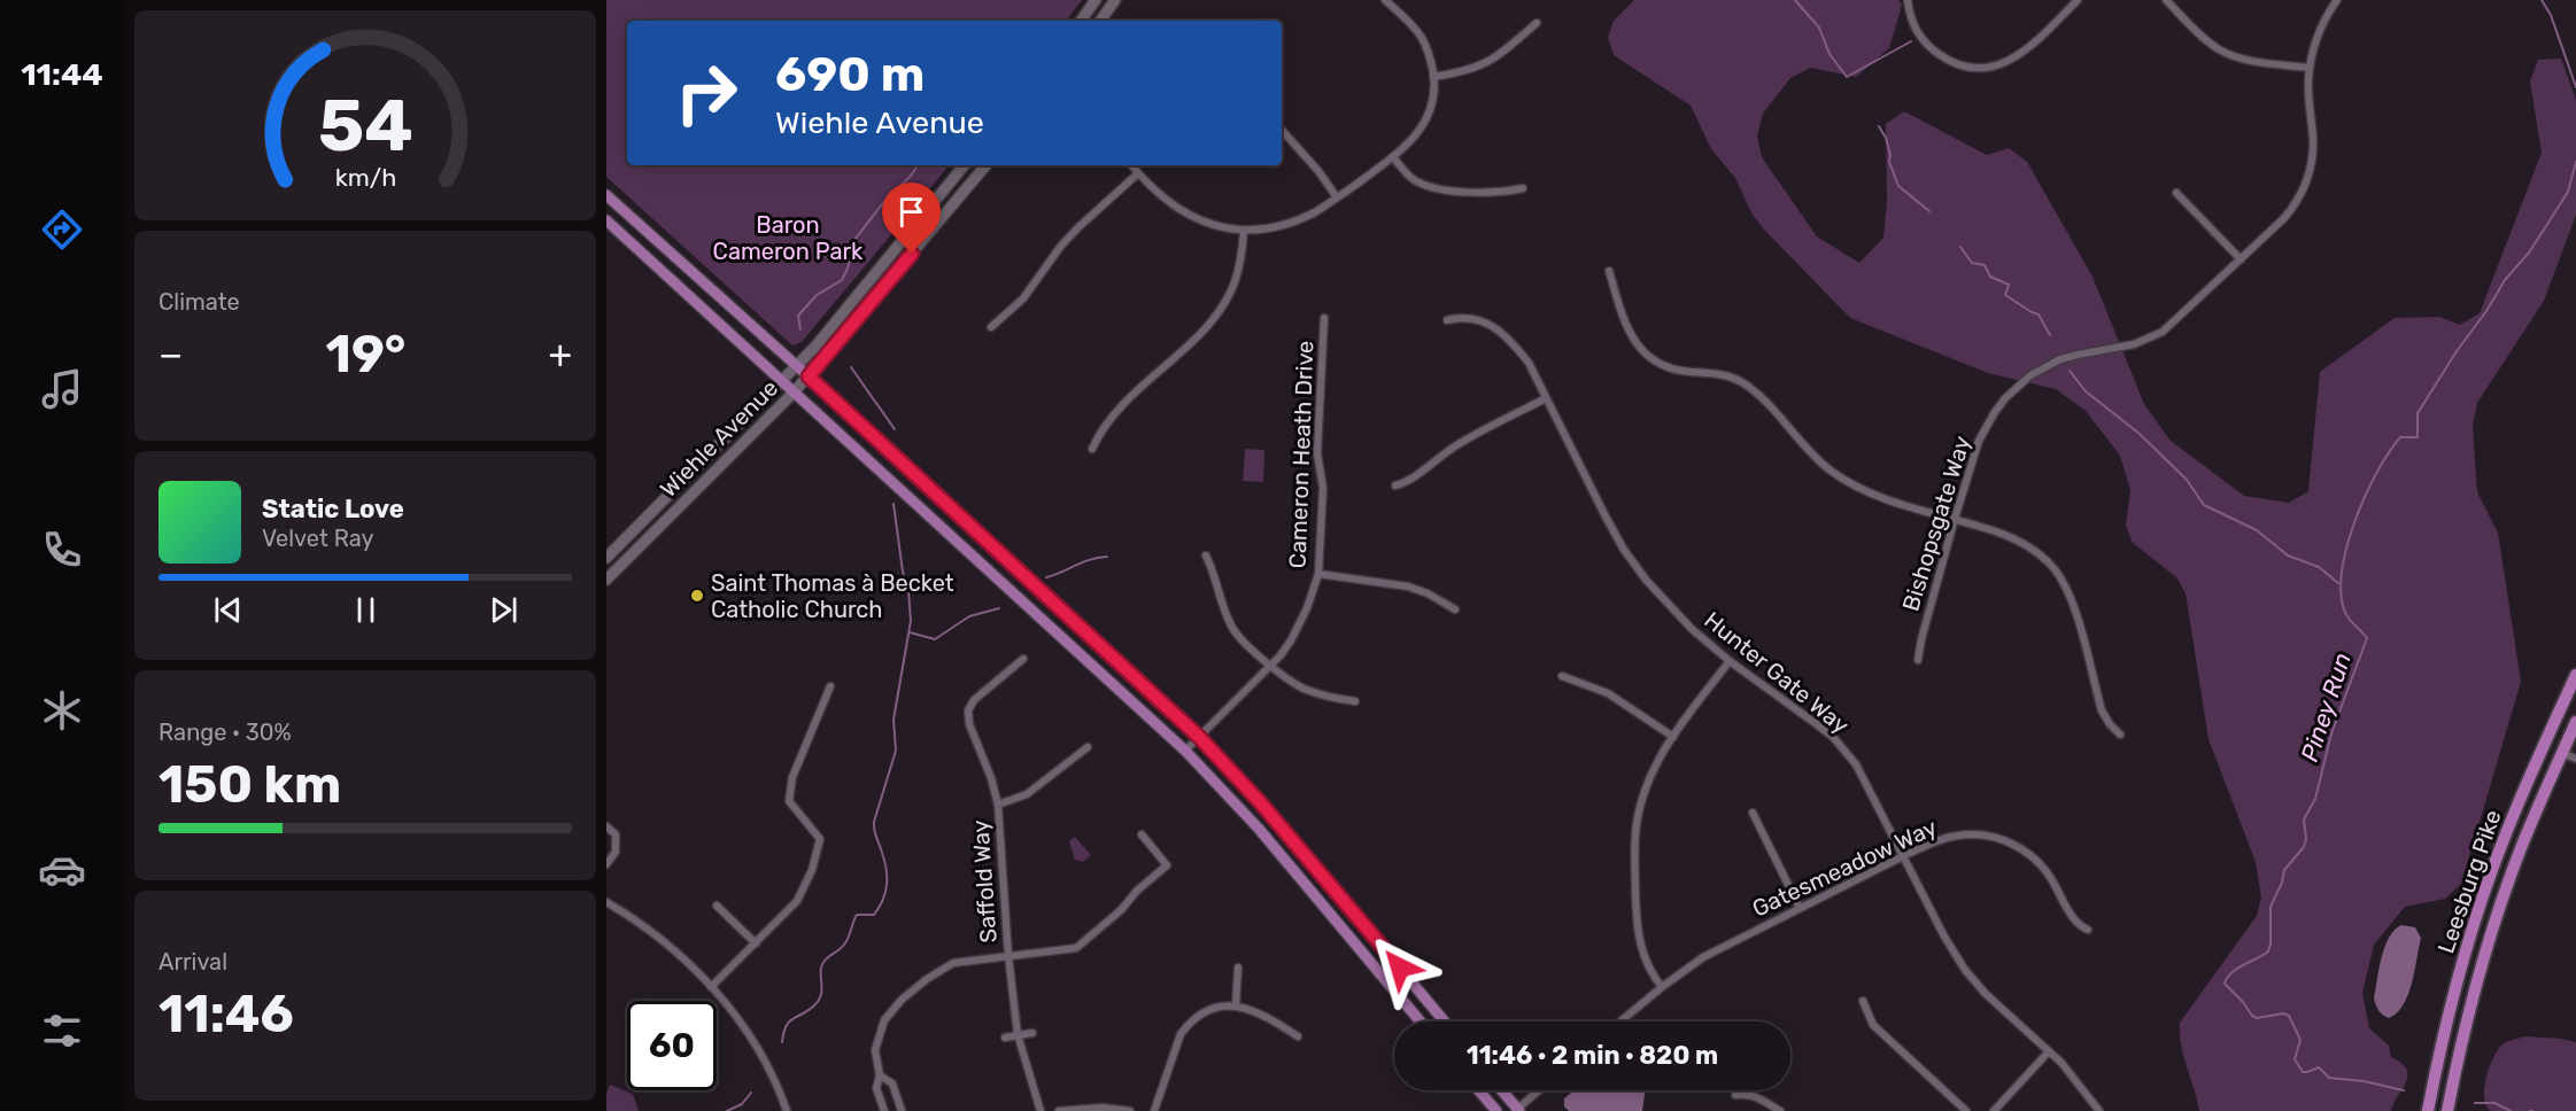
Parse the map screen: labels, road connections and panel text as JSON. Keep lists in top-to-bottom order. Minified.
{"streets":{"highway":["Leesburg Pike"],"main road":["Wiehle Avenue"],"street":["Cameron Heath Drive","Bishopsgate Way","Hunter Gate Way","Gatesmeadow Way","Saffold Way"]},"crossings":[["Hunter Gate Way","Gatesmeadow Way"]],"water":["Piney Run"],"parks":["Baron Cameron Park"],"places":["Saint Thomas à Becket Catholic Church"],"page":{"tabs":"11:44","turn":["690 m","Wiehle Avenue"],"tile":["Climate",["Range · 30%","150 km"],["Arrival","11:46"]],"heat":["−","19°","+"],"song":["Static Love","Velvet Ray"],"limit":"60","trip":"11:46 · 2 min · 820 m","gauge":["54","km/h"]}}
